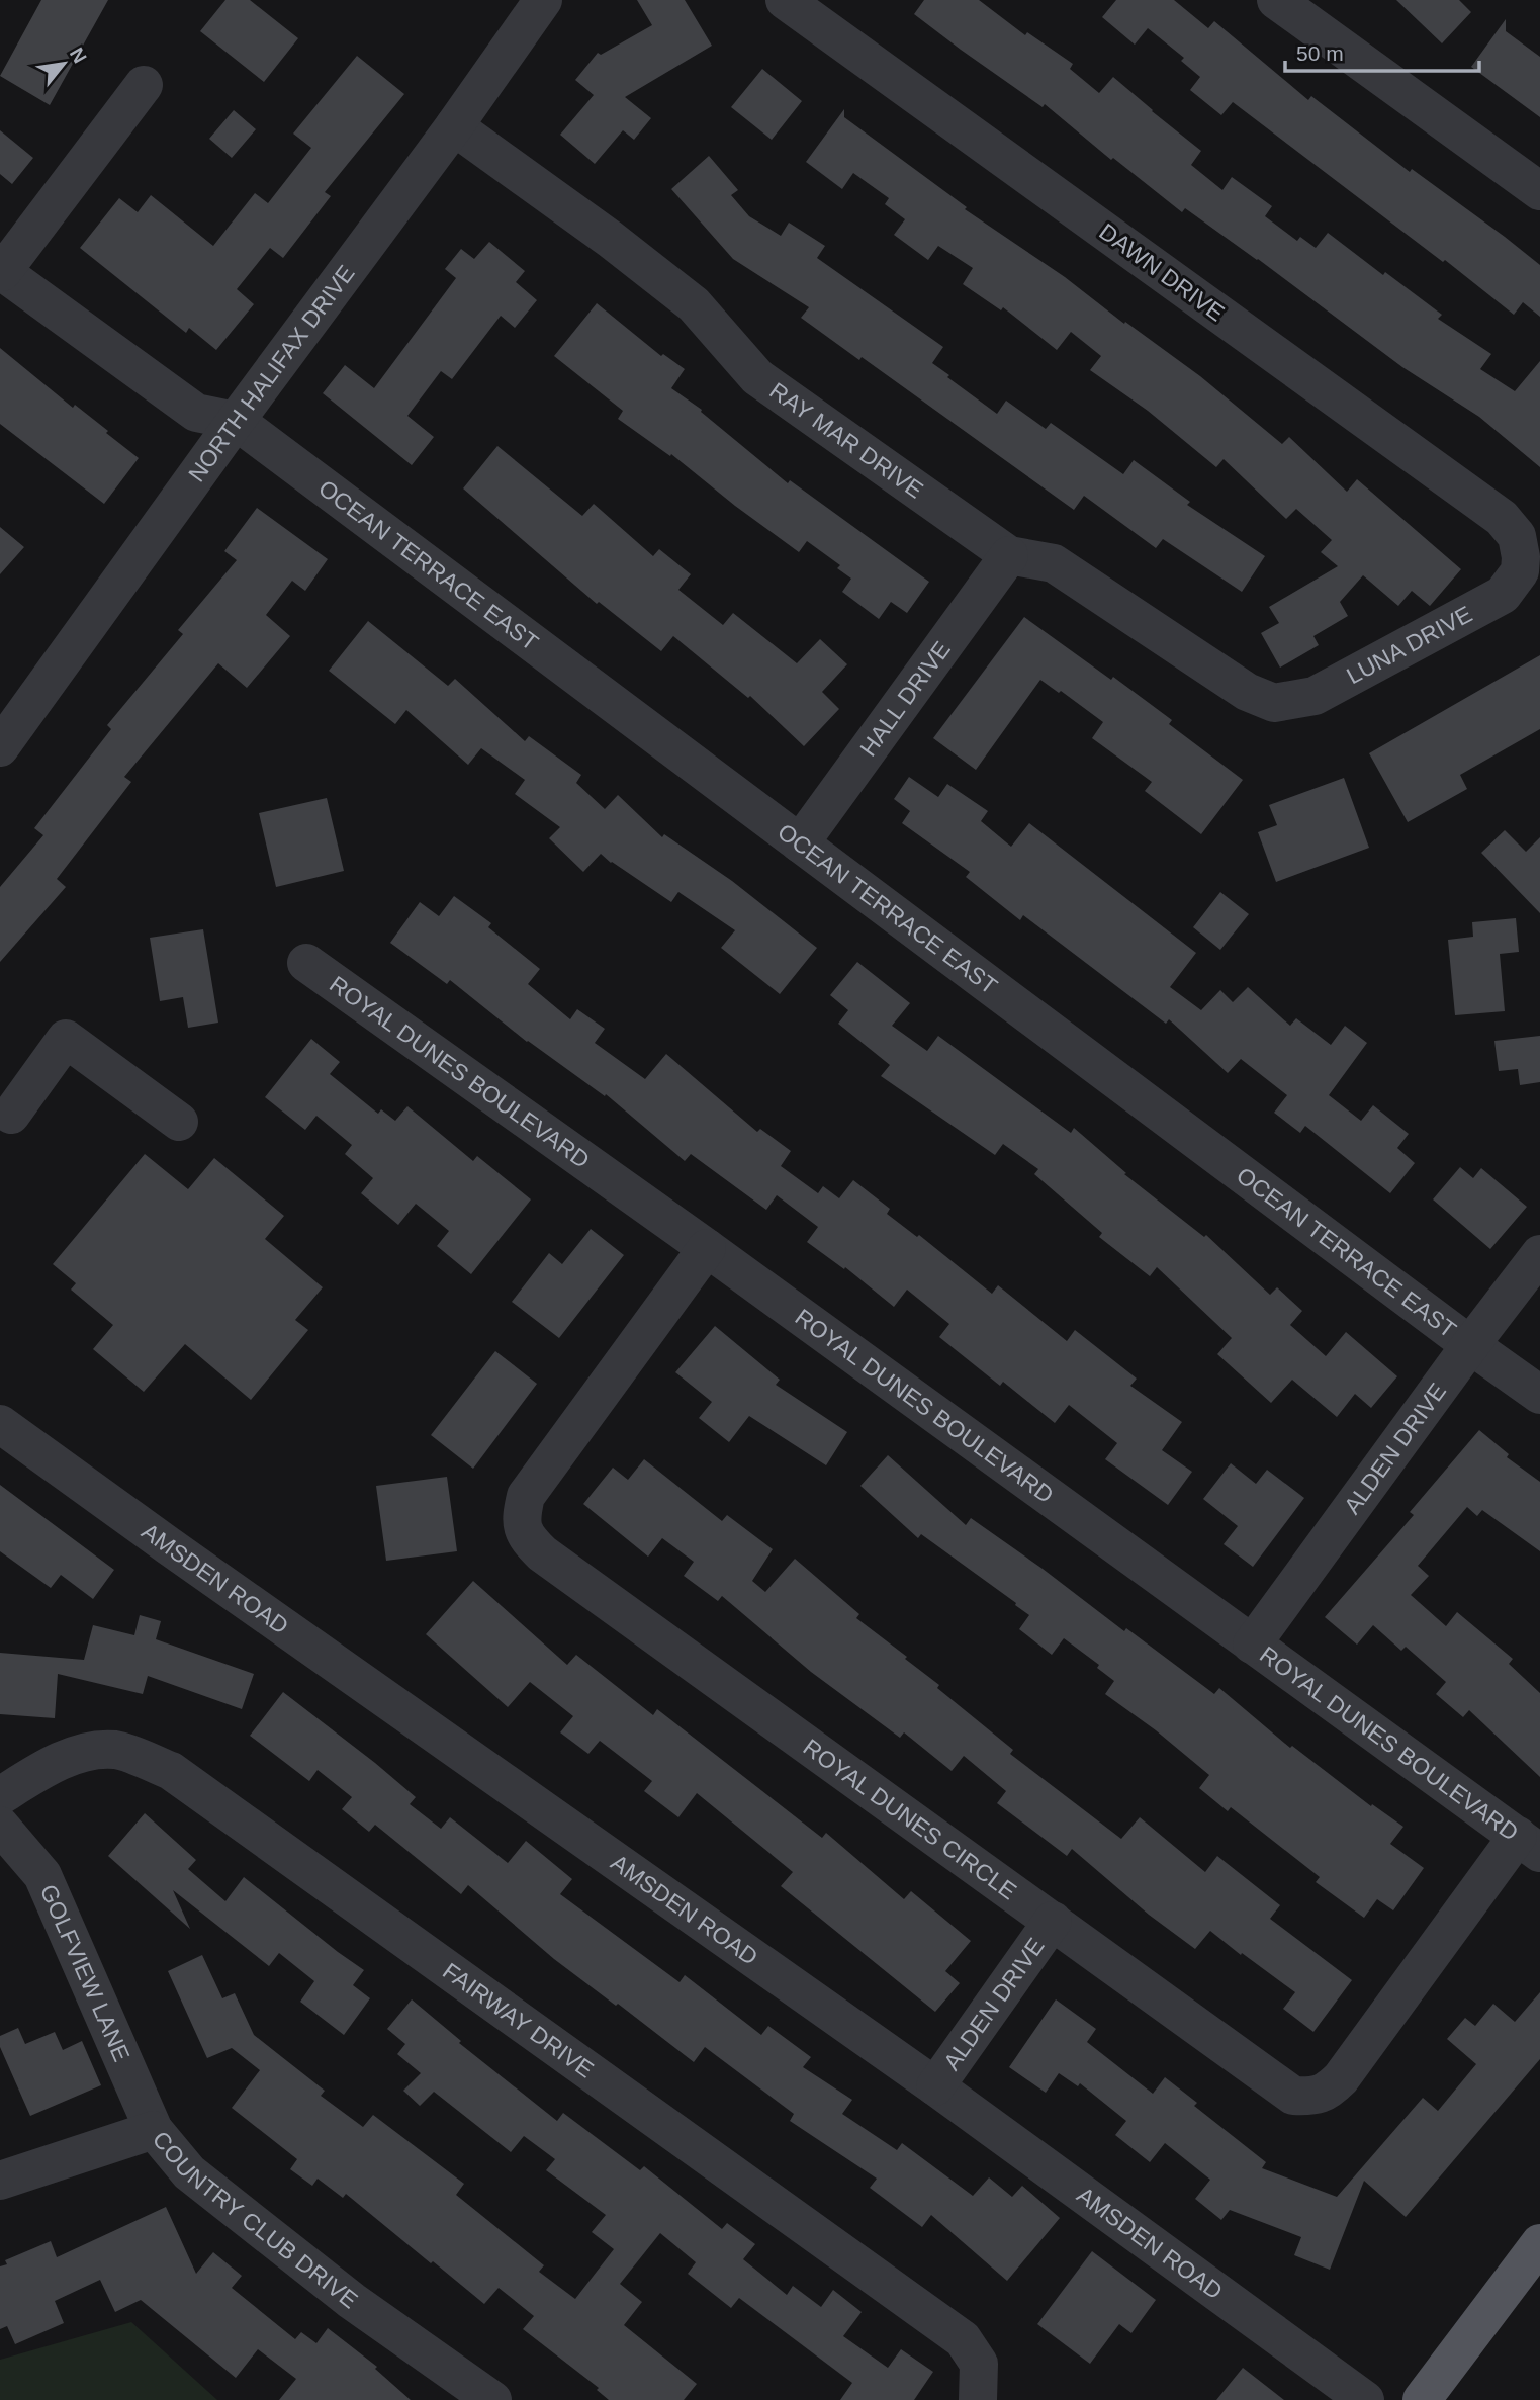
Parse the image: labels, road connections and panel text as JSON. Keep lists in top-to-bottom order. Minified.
{"streets":{"street":["DAWN DRIVE","NORTH HALIFAX DRIVE","RAY MAR DRIVE","OCEAN TERRACE EAST","LUNA DRIVE","HALL DRIVE","ROYAL DUNES BOULEVARD","ALDEN DRIVE","AMSDEN ROAD","ROYAL DUNES CIRCLE","GOLFVIEW LANE","FAIRWAY DRIVE","COUNTRY CLUB DRIVE"]},"crossings":[["DAWN DRIVE","LUNA DRIVE"],["NORTH HALIFAX DRIVE","RAY MAR DRIVE"],["NORTH HALIFAX DRIVE","OCEAN TERRACE EAST"],["RAY MAR DRIVE","LUNA DRIVE"],["RAY MAR DRIVE","HALL DRIVE"],["OCEAN TERRACE EAST","HALL DRIVE"],["OCEAN TERRACE EAST","ALDEN DRIVE"],["ROYAL DUNES BOULEVARD","ALDEN DRIVE"],["ROYAL DUNES BOULEVARD","ROYAL DUNES CIRCLE"],["ALDEN DRIVE","AMSDEN ROAD"],["ALDEN DRIVE","ROYAL DUNES CIRCLE"],["GOLFVIEW LANE","COUNTRY CLUB DRIVE"]],"scale_bar":"50 m","north":"top right"}
